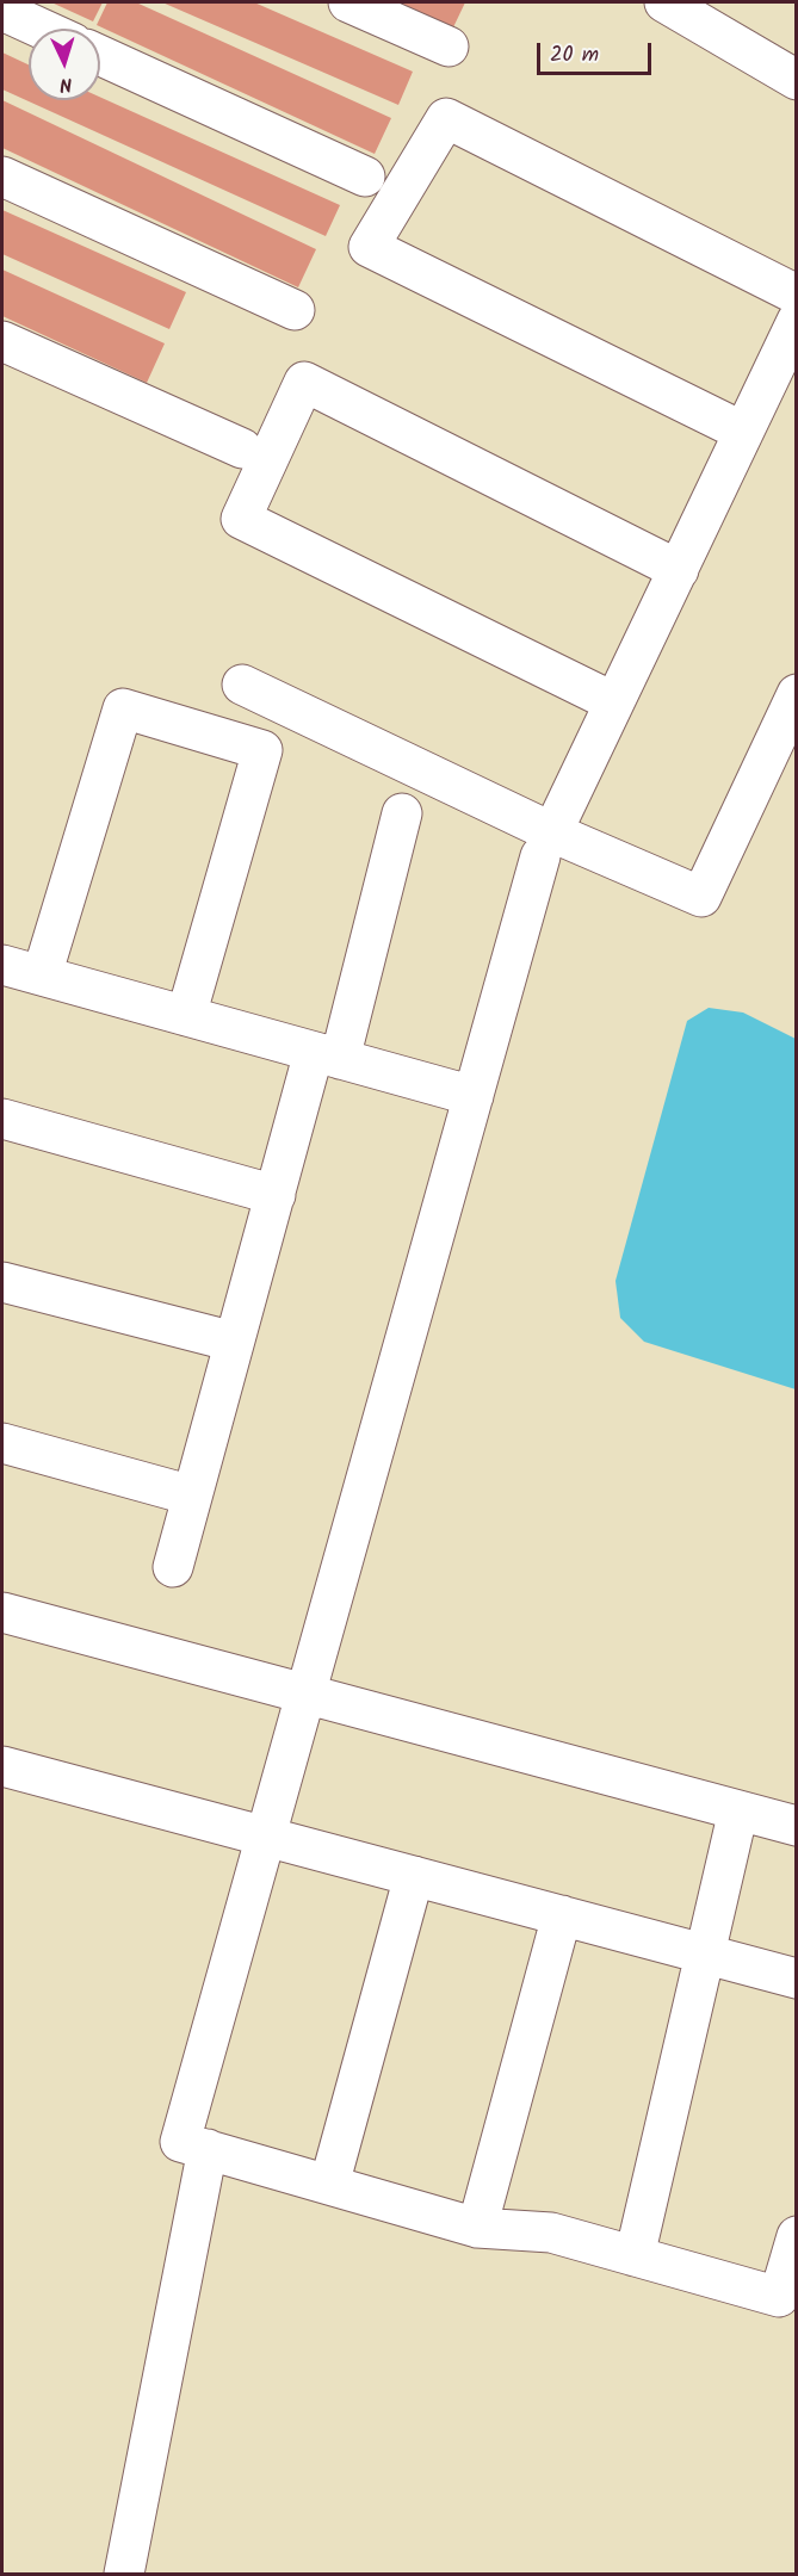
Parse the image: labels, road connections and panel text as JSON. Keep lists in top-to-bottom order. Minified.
{"scale_bar":"20 m","north":"bottom"}
